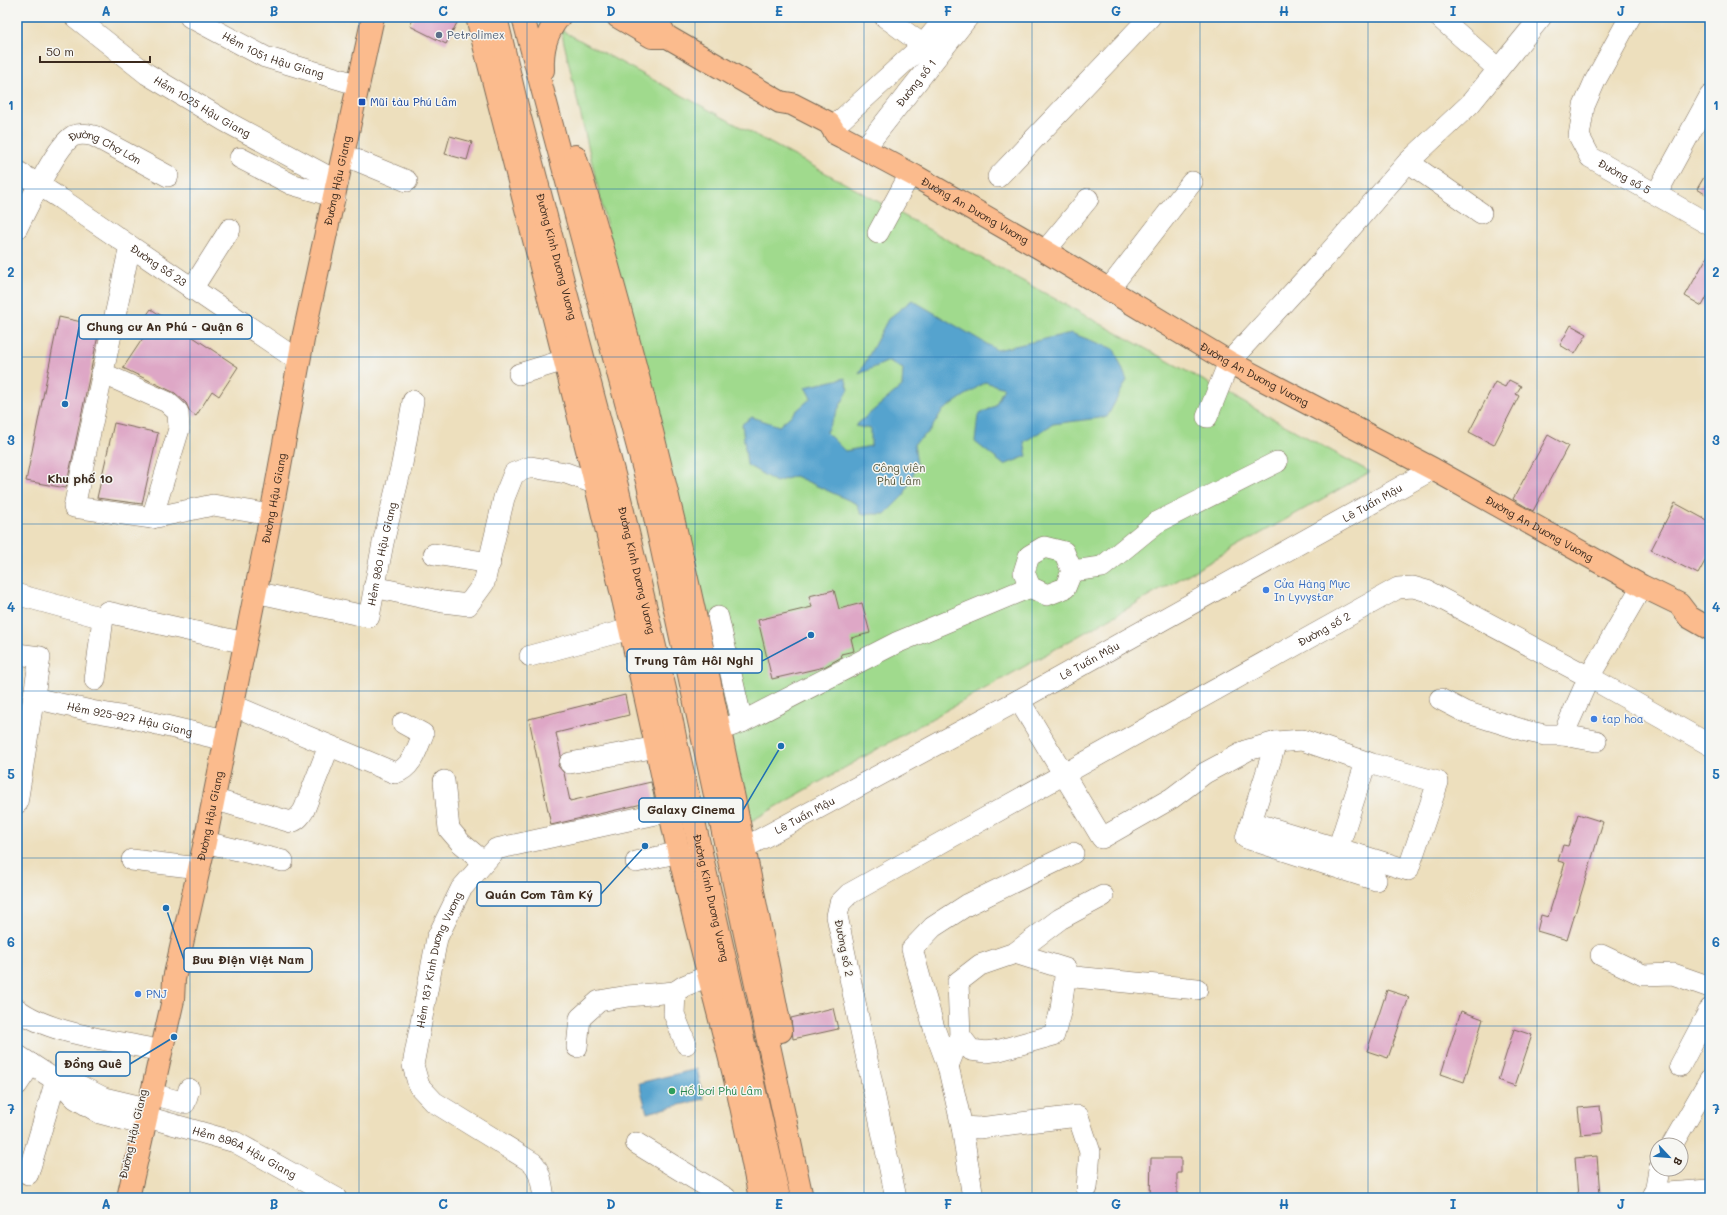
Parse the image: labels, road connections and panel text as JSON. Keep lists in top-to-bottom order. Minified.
{"streets":{"main road":["Đường Hậu Giang","Đường An Dương Vương","Đường Kinh Dương Vương"],"street":["Hẻm 1051 Hậu Giang","Đường số 1","Hẻm 1025 Hậu Giang","Đường Chợ Lớn","Đường số 5","Đường Số 23","Lê Tuấn Mậu","Hẻm 980 Hậu Giang","Đường số 2","Hẻm 925-927 Hậu Giang","Hẻm 187 Kinh Dương Vương","Hẻm 896A Hậu Giang"]},"crossings":[["Hẻm 1051 Hậu Giang","Đường Hậu Giang"],["Đường số 1","Đường An Dương Vương"],["Hẻm 1025 Hậu Giang","Đường Hậu Giang"],["Đường Chợ Lớn","Đường Số 23"],["Đường Hậu Giang","Đường Số 23"],["Đường Hậu Giang","Hẻm 980 Hậu Giang"],["Đường Hậu Giang","Hẻm 925-927 Hậu Giang"],["Đường Hậu Giang","Hẻm 896A Hậu Giang"],["Đường An Dương Vương","Lê Tuấn Mậu"],["Đường Kinh Dương Vương","Hẻm 187 Kinh Dương Vương"]],"districts":["Khu phố 10"],"parks":["Công viên Phú Lâm"],"places":{"other":["Petrolimex","Chung cư An Phú - Quận 6","Cửa Hàng Mực In Lyvystar","Trung Tâm Hôi Nghi","tap hoa","Galaxy Cinema","Quán Cơm Tâm Ký","Bưu Điện Việt Nam","PNJ","Đồng Quê","Hồ bơi Phú Lâm"],"transit":["Mũi tàu Phú Lâm"]},"scale_bar":"50 m","north":"bottom right","grid":{"columns":["A","B","C","D","E","F","G","H","I","J"],"rows":["1","2","3","4","5","6","7"]}}
